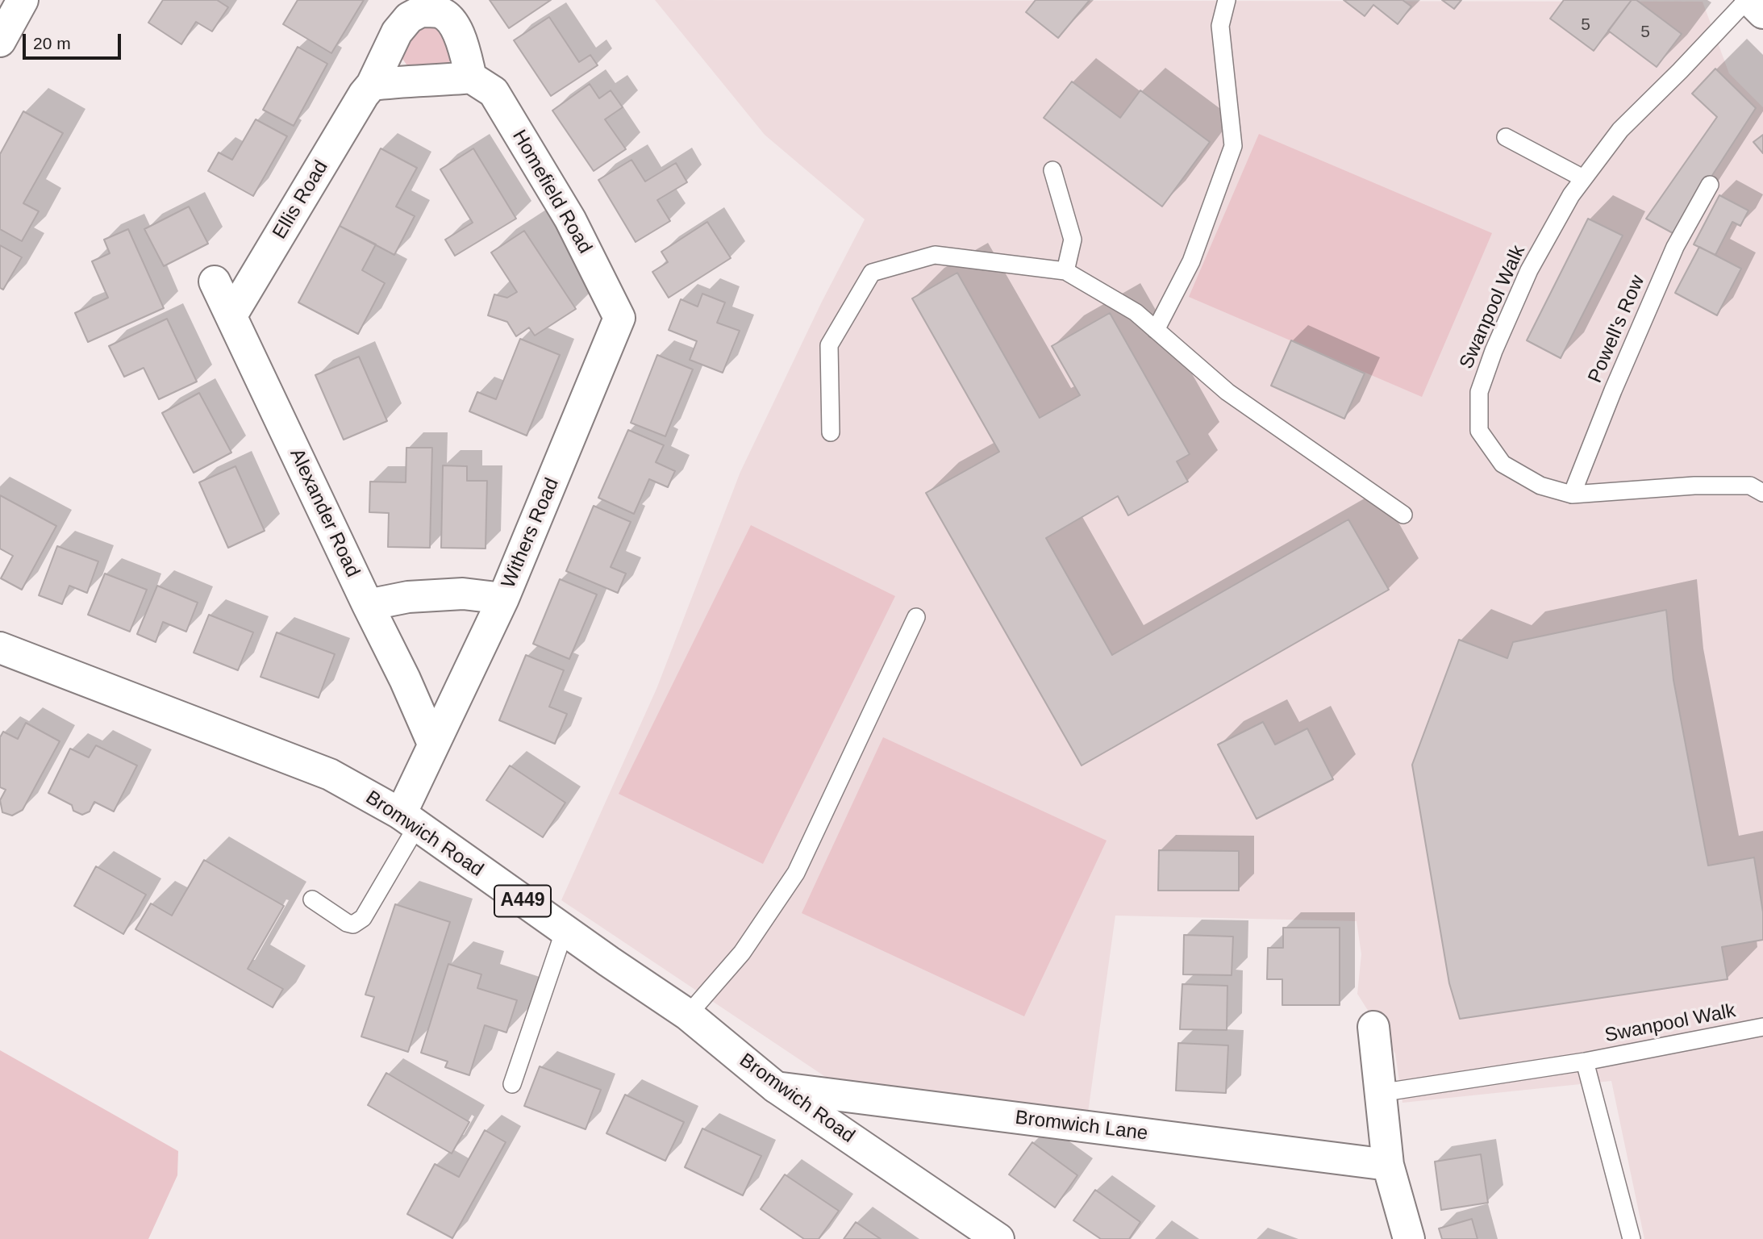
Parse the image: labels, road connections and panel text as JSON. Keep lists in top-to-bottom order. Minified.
{"streets":{"street":["Homefield Road","Ellis Road","Alexander Road","Withers Road","Bromwich Road","A449","Bromwich Lane"],"lane":["Swanpool Walk","Powell's Row"]},"crossings":[["Homefield Road","Ellis Road"],["Homefield Road","Withers Road"],["Ellis Road","Alexander Road"],["Swanpool Walk","Powell's Row"],["Alexander Road","Withers Road"],["Withers Road","Bromwich Road"],["Bromwich Road","Bromwich Lane"]],"house_numbers":["5","5"],"scale_bar":"20 m"}
